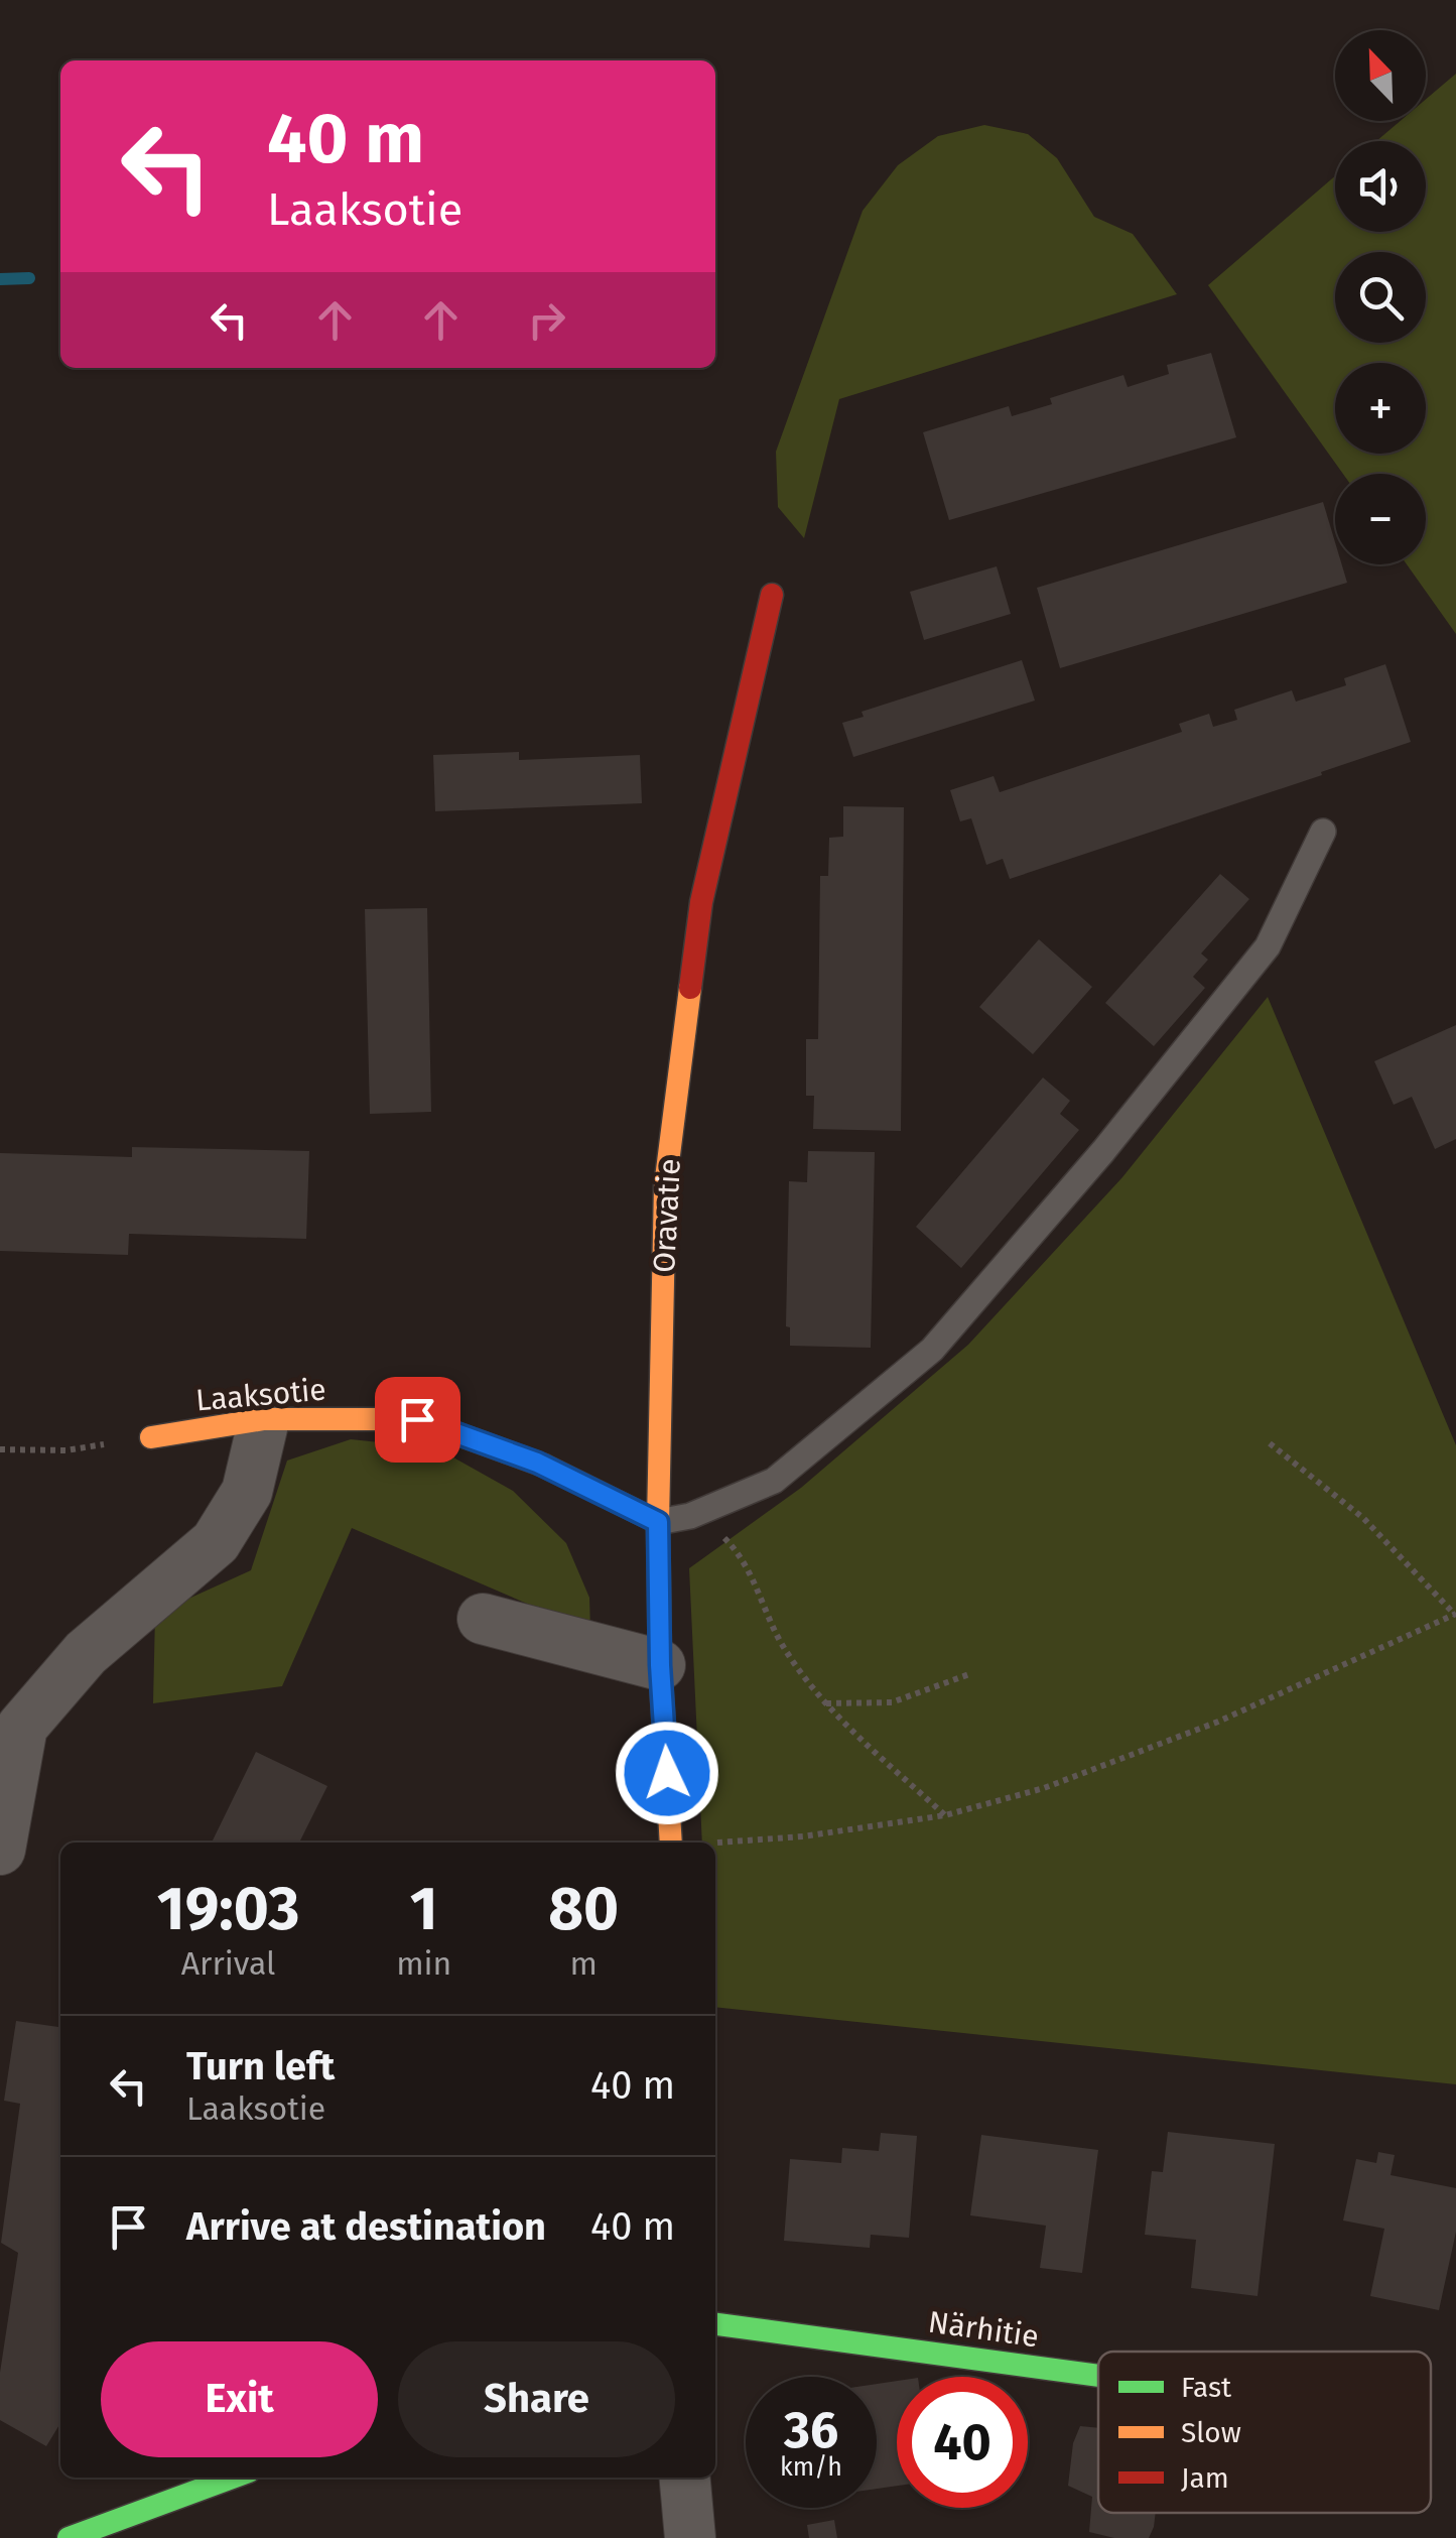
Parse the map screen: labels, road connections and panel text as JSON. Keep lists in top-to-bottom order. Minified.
{"streets":{"street":["Oravatie","Laaksotie","Närhitie"]},"crossings":[["Oravatie","Laaksotie"]],"legend":["Fast","Slow","Jam"],"north":"top left","page":{"map_buttons":["+","−"],"turn":["40 m","Laaksotie"],"eta":["19:03","Arrival","1","min","80","m"],"list":[{"name":"Turn left","note":"Laaksotie","value":"40 m"},{"name":"Arrive at destination","value":"40 m"}],"buttons":["Exit","Share"],"speed":"36 km/h","limit":"40"}}
